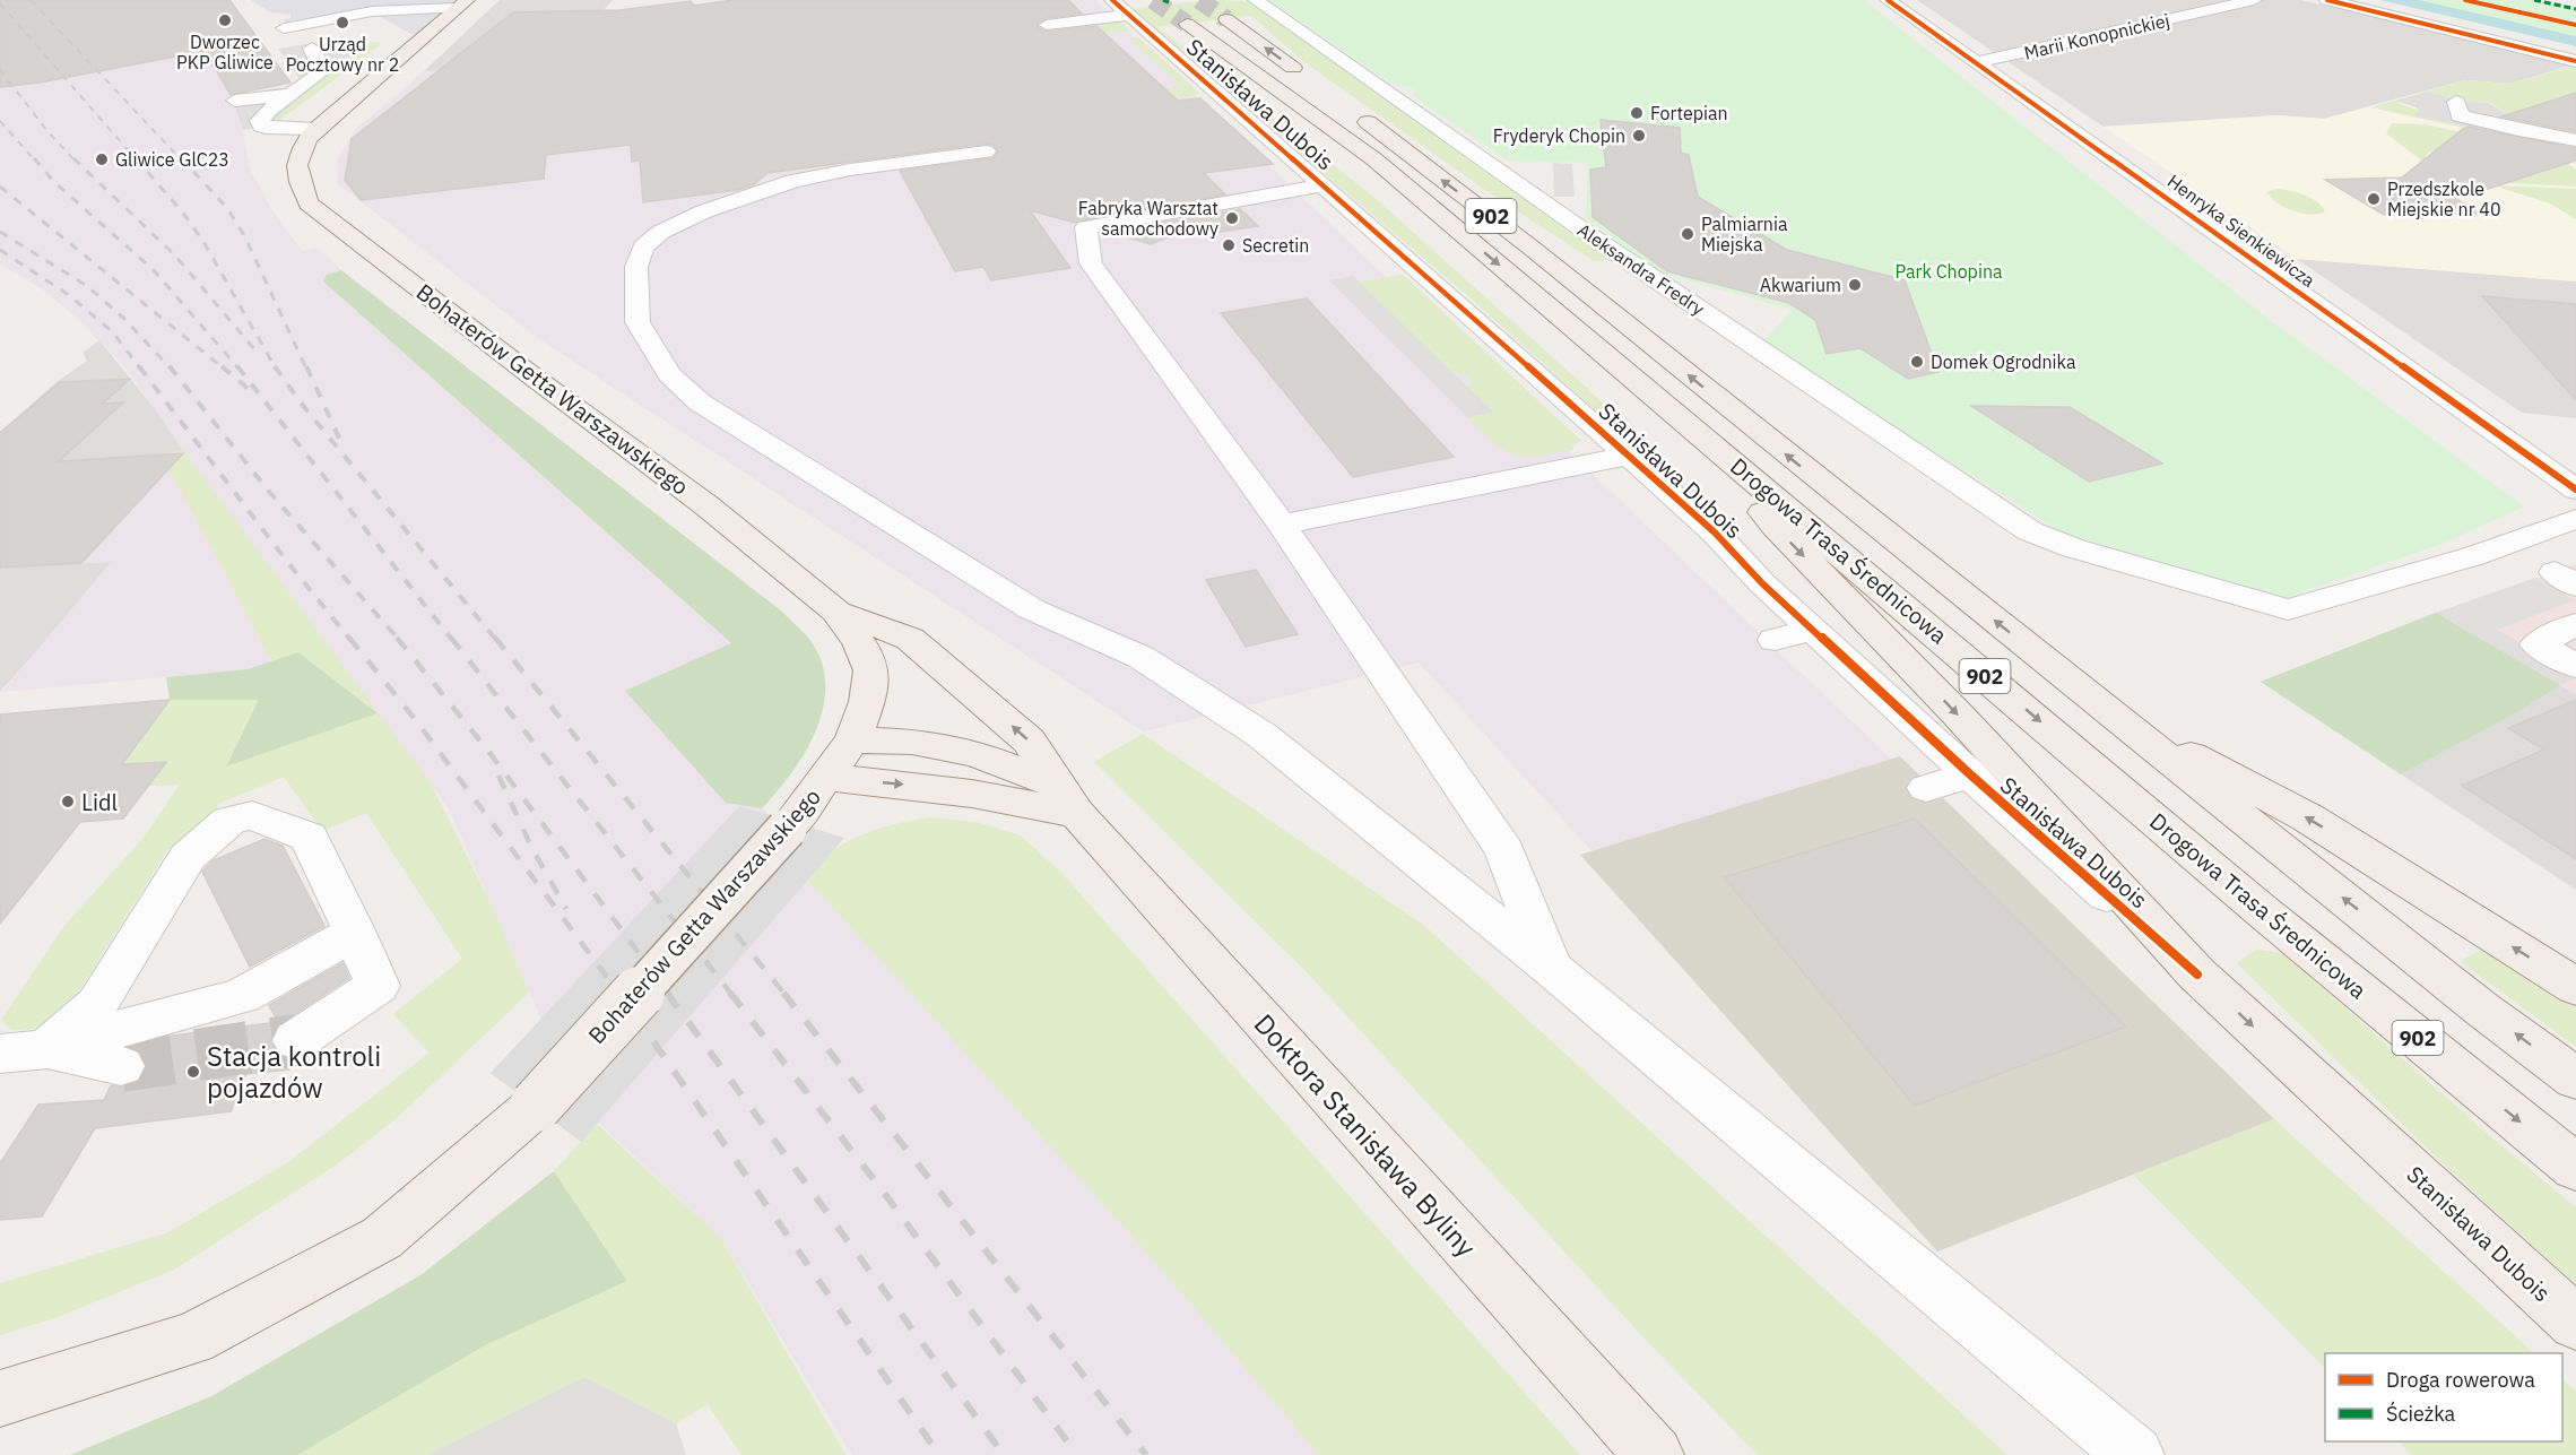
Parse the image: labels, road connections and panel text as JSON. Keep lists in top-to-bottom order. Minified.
{"streets":{"main road":["Stanisława Dubois","902","Bohaterów Getta Warszawskiego","Drogowa Trasa Średnicowa","Doktora Stanisława Byliny"],"street":["Marii Konopnickiej","Henryka Sienkiewicza","Aleksandra Fredry"]},"crossings":[["Marii Konopnickiej","Henryka Sienkiewicza"],["Bohaterów Getta Warszawskiego","Doktora Stanisława Byliny"]],"parks":["Park Chopina"],"places":["Dworzec PKP Gliwice","Urząd Pocztowy nr 2","Fortepian","Fryderyk Chopin","Gliwice GlC23","Przedszkole Miejskie nr 40","Fabryka Warsztat samochodowy","Palmiarnia Miejska","Secretin","Akwarium","Domek Ogrodnika","Lidl","Stacja kontroli pojazdów"],"legend":["Droga rowerowa","Ścieżka"]}
